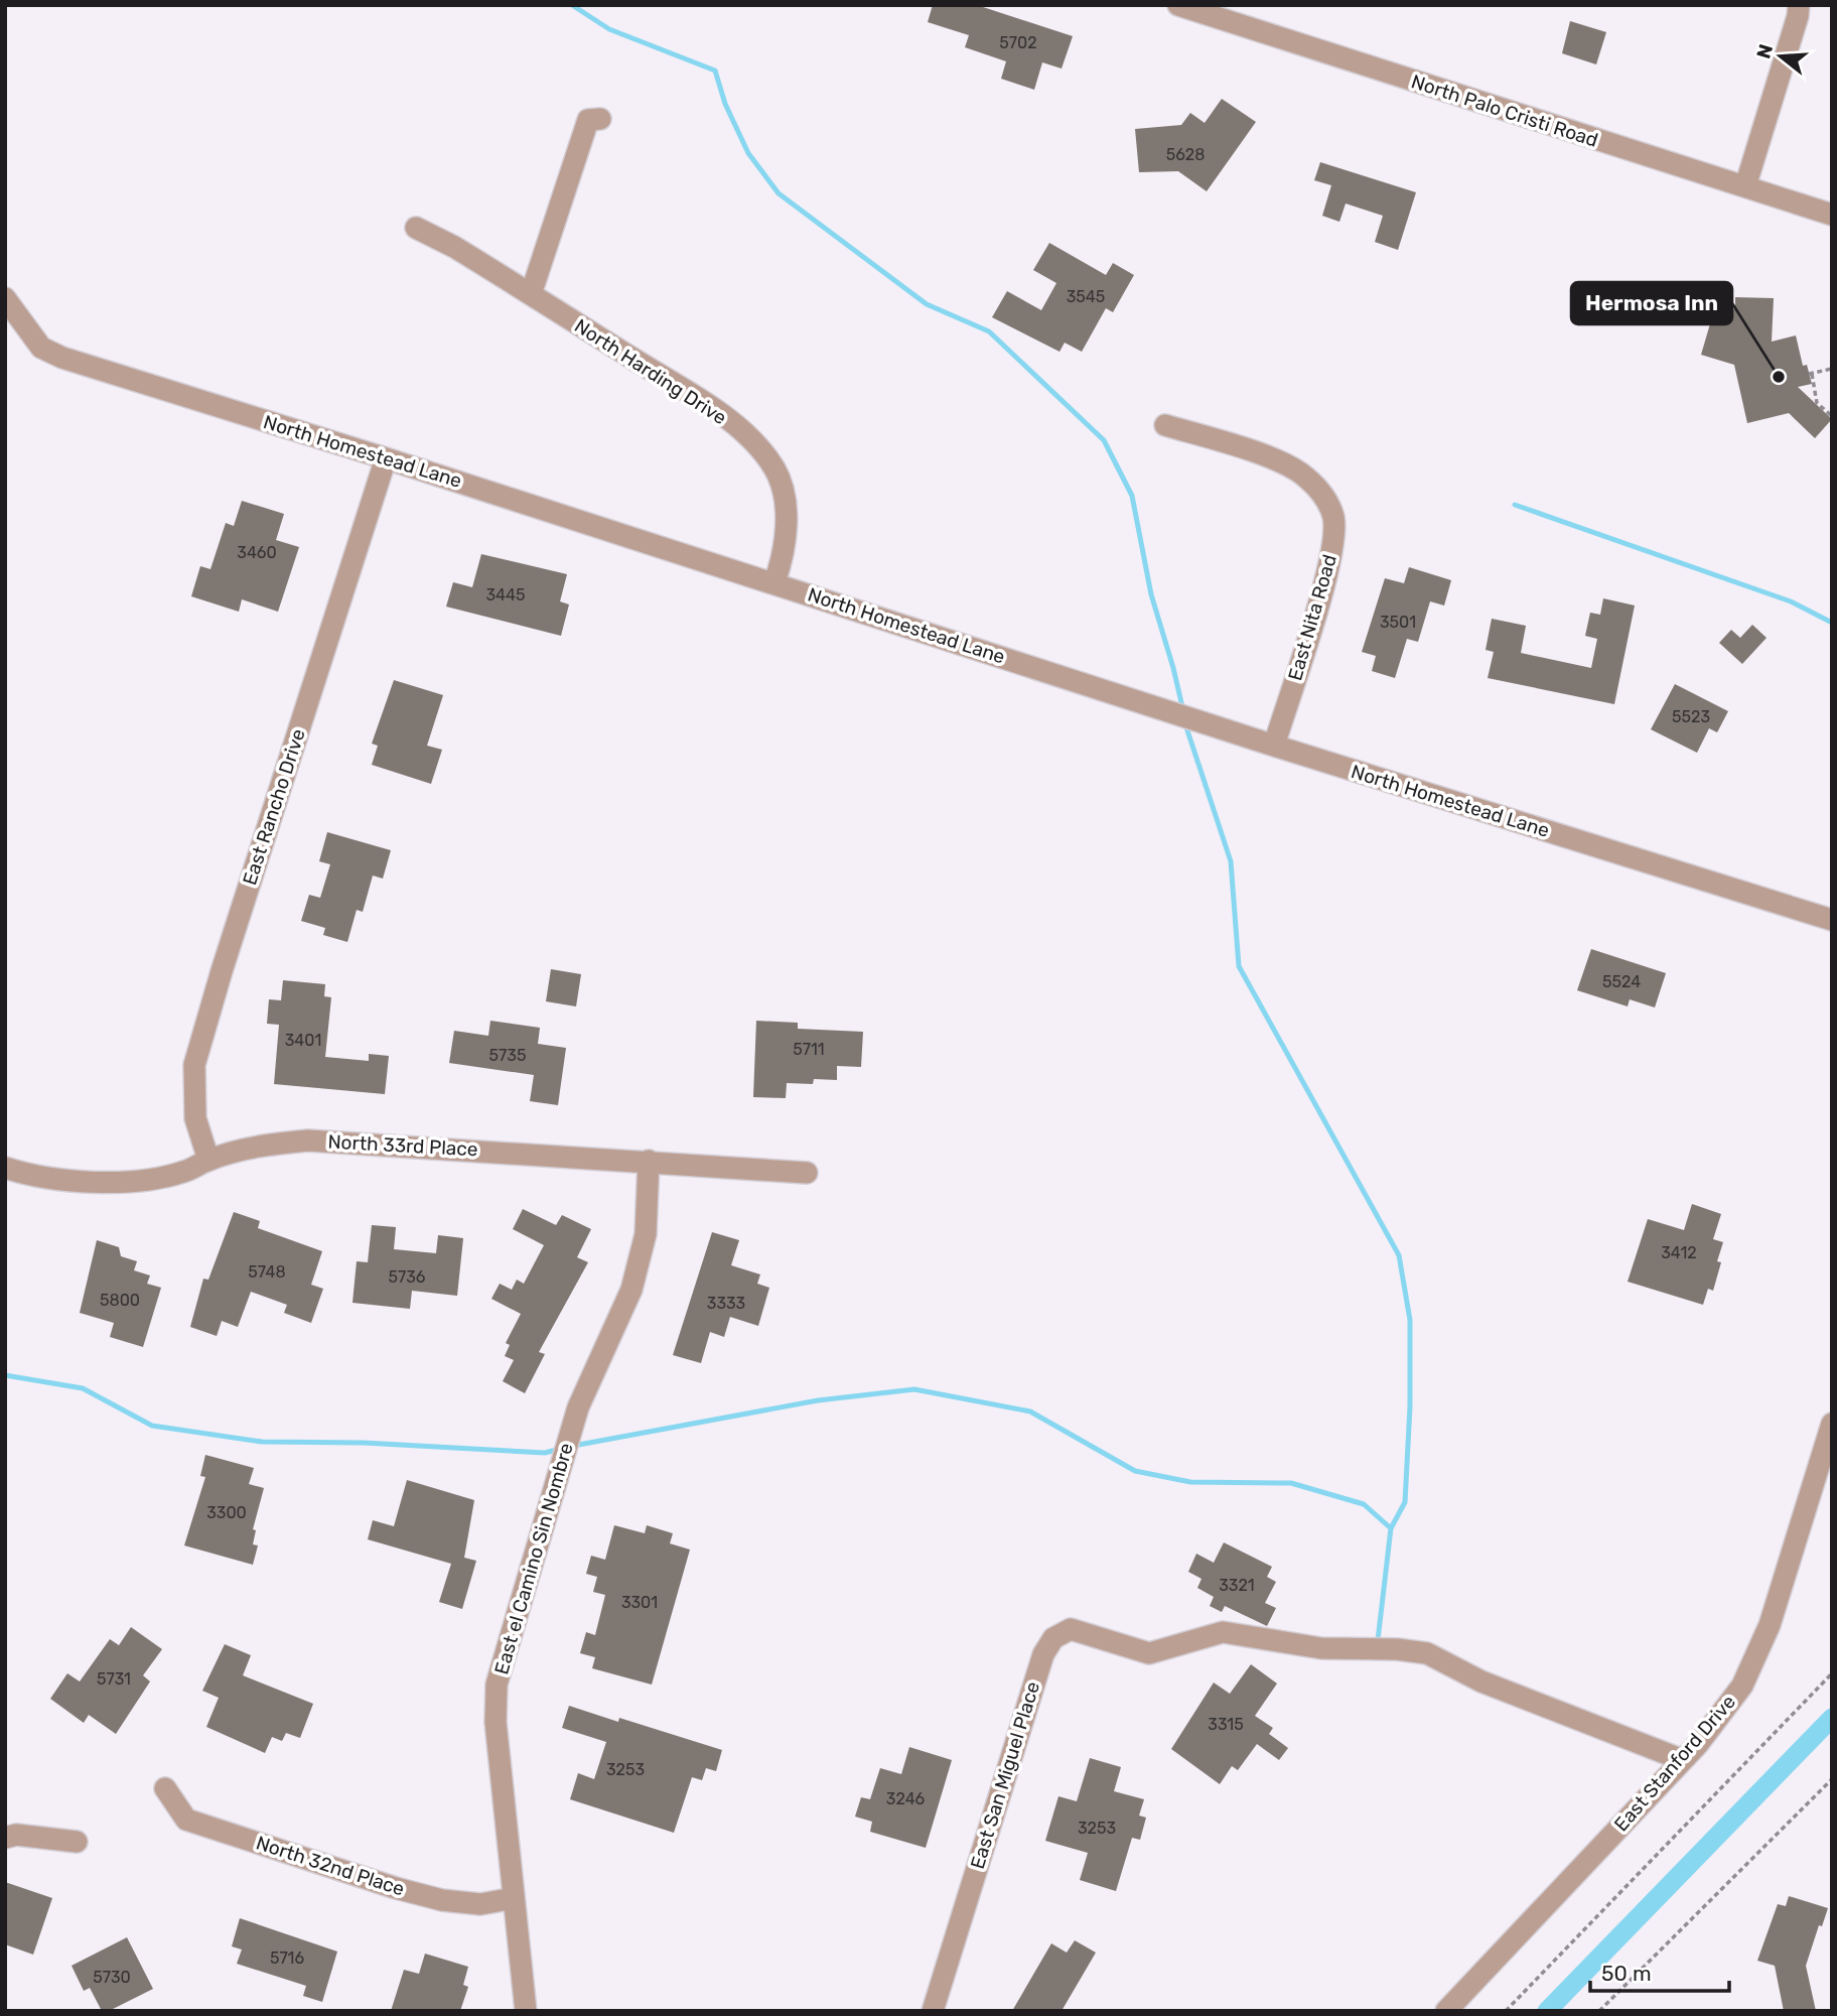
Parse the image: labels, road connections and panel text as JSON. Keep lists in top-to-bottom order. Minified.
{"streets":{"street":["North Palo Cristi Road","North Harding Drive","North Homestead Lane","East Nita Road","East Rancho Drive","North 33rd Place","East el Camino Sin Nombre","East Stanford Drive","East San Miguel Place","North 32nd Place"]},"crossings":[["North Harding Drive","North Homestead Lane"],["North Homestead Lane","East Nita Road"],["North Homestead Lane","East Rancho Drive"],["East Rancho Drive","North 33rd Place"],["North 33rd Place","East el Camino Sin Nombre"],["East el Camino Sin Nombre","North 32nd Place"],["East Stanford Drive","East San Miguel Place"]],"places":["Hermosa Inn"],"house_numbers":["5702","5628","3545","3460","3445","3501","5523","5524","3401","5711","5735","3412","5748","5736","5800","3333","3300","3321","3301","5731","3315","3253","3246","3253","5716","5730"],"scale_bar":"50 m","north":"left"}
